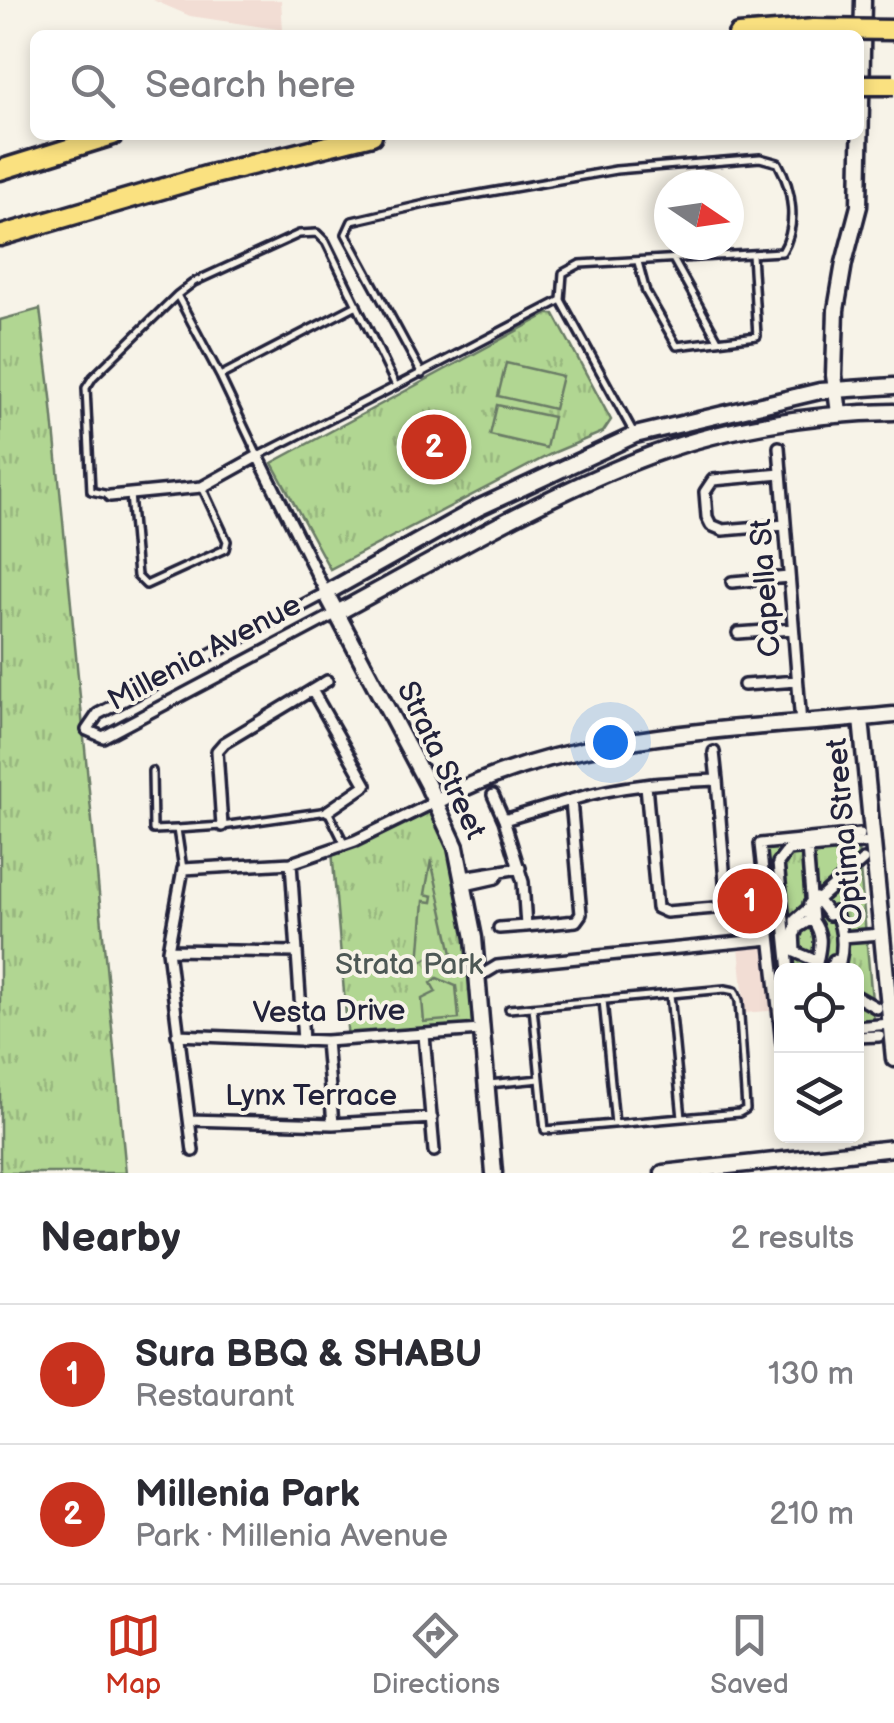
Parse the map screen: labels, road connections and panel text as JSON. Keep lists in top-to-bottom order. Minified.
{"streets":{"street":["Capella St","Millenia Avenue","Strata Street","Optima Street","Vesta Drive","Lynx Terrace"]},"crossings":[["Millenia Avenue","Strata Street"],["Strata Street","Vesta Drive"]],"parks":["Strata Park"],"north":"right","page":{"search":"Search here","pins":["2","1"],"heading":["Nearby","2 results"],"list":[{"mark":"1","name":"Sura BBQ & SHABU","note":"Restaurant","value":"130 m"},{"mark":"2","name":"Millenia Park","note":"Park · Millenia Avenue","value":"210 m"}],"nav":["Map","Directions","Saved"]}}
